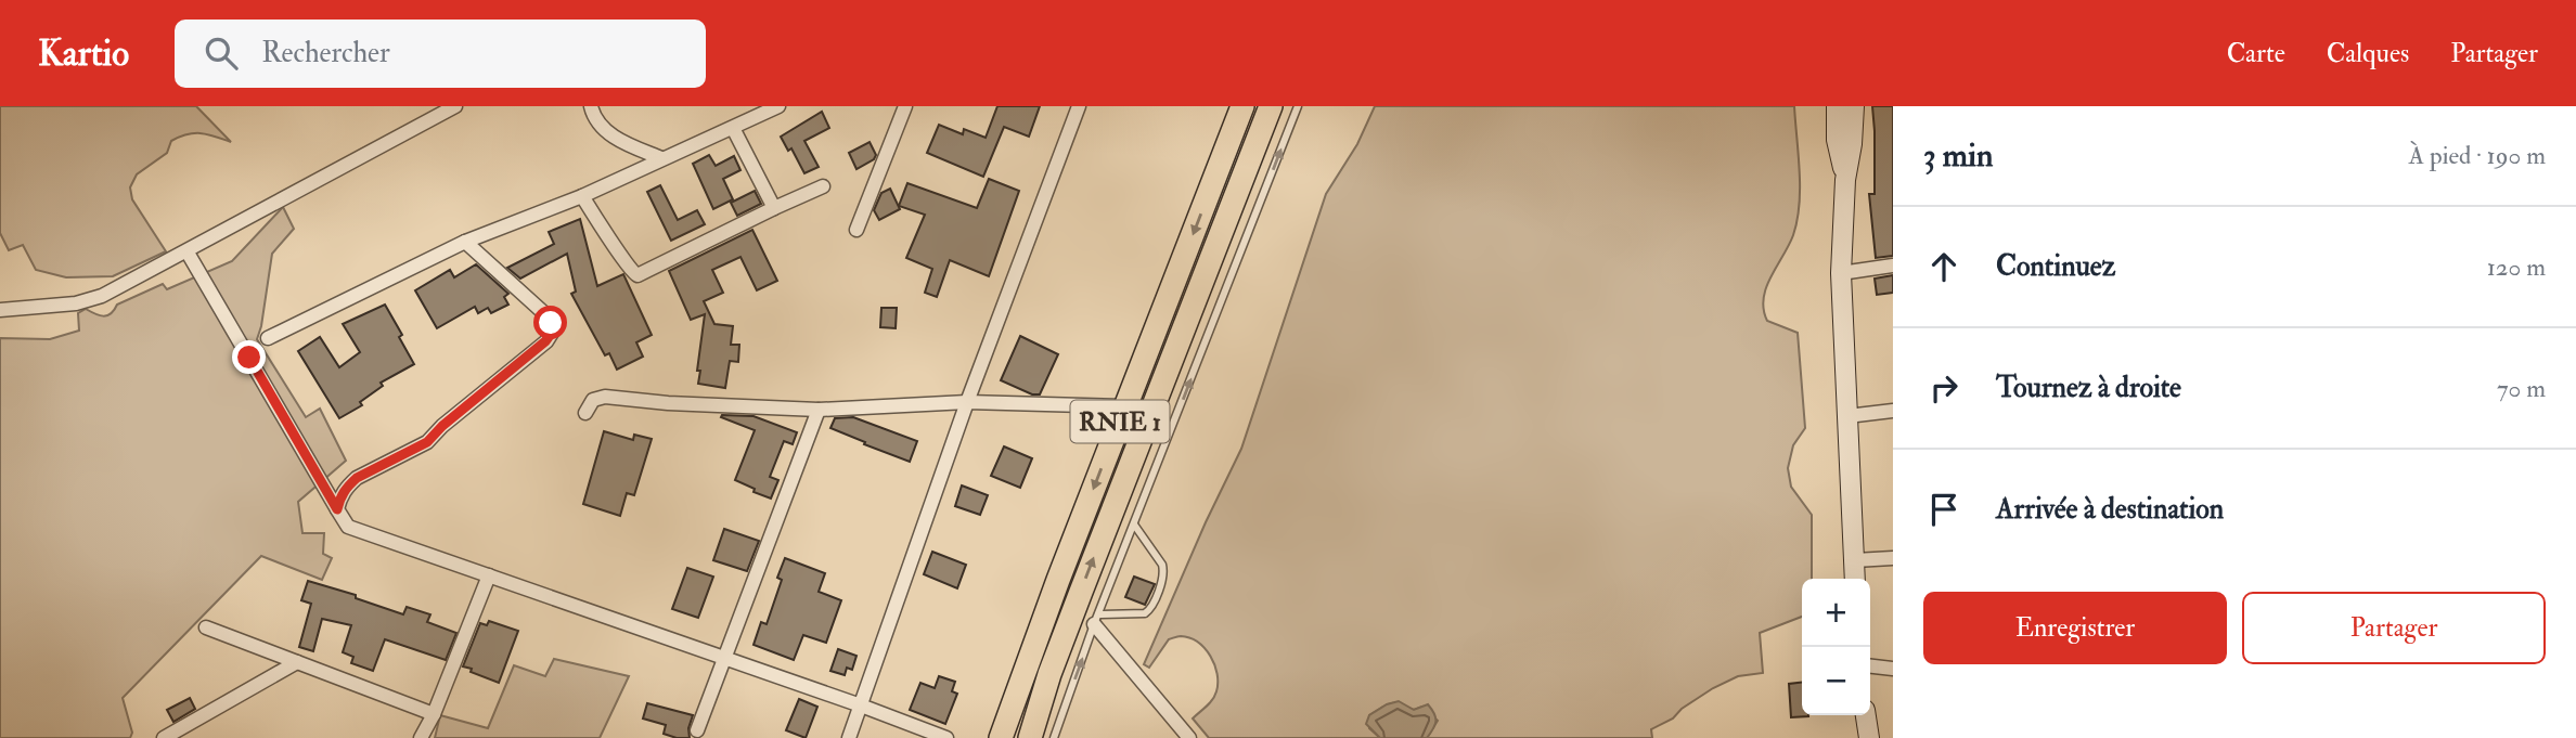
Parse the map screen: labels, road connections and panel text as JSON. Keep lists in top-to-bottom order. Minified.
{"streets":{"highway":["RNIE 1"]},"page":{"header":"Kartio","search":"Rechercher","nav":["Carte","Calques","Partager"],"heading":["3 min","À pied · 190 m"],"list":[["Continuez","120 m"],["Tournez à droite","70 m"],"Arrivée à destination"],"buttons":["Enregistrer","Partager"],"map_buttons":["+","−"]}}
